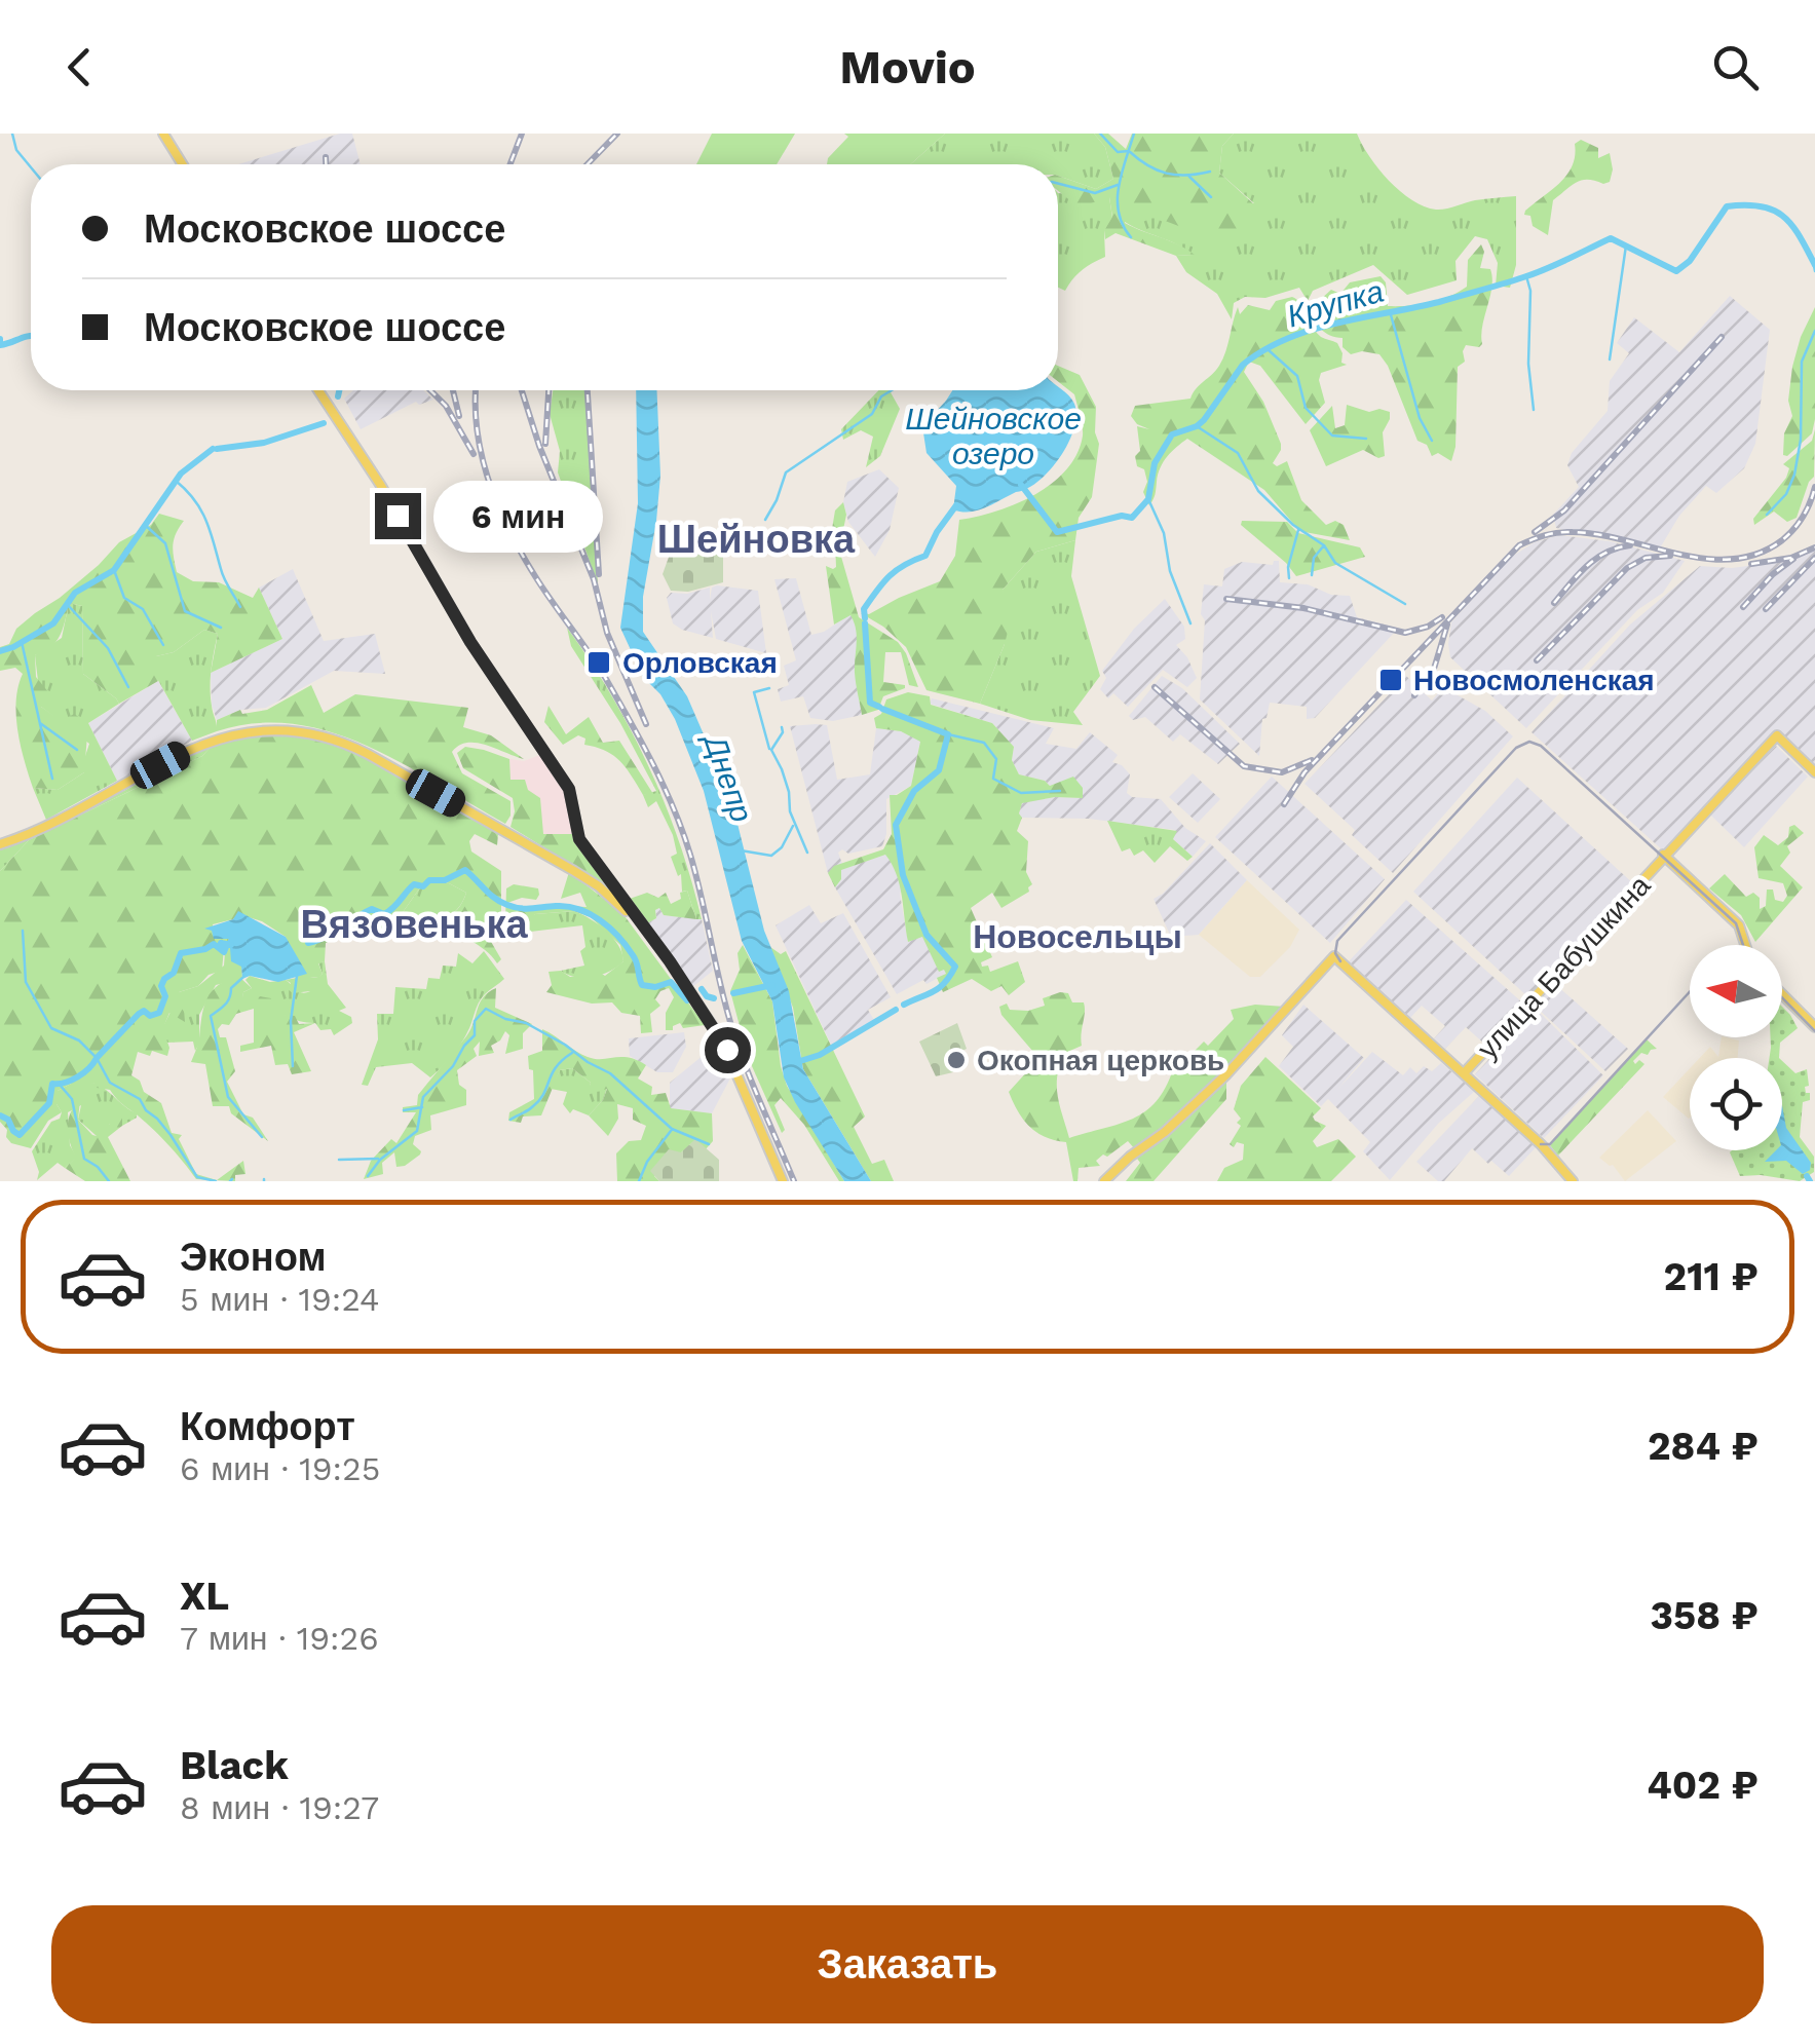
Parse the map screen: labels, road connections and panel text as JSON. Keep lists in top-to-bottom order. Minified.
{"streets":{"main road":["улица Бабушкина"]},"districts":["Шейновка","Вязовенька","Новосельцы"],"water":["Крупка","Шейновское озеро","Днепр"],"places":{"transit":["Орловская","Новосмоленская"],"other":["Окопная церковь"]},"north":"left","page":{"header":"Movio","banner":["Московское шоссе","Московское шоссе"],"bubble":"6 мин","list":[{"name":"Эконом","note":"5 мин · 19:24","value":"211 ₽"},{"name":"Комфорт","note":"6 мин · 19:25","value":"284 ₽"},{"name":"XL","note":"7 мин · 19:26","value":"358 ₽"},{"name":"Black","note":"8 мин · 19:27","value":"402 ₽"}],"buttons":"Заказать"}}
